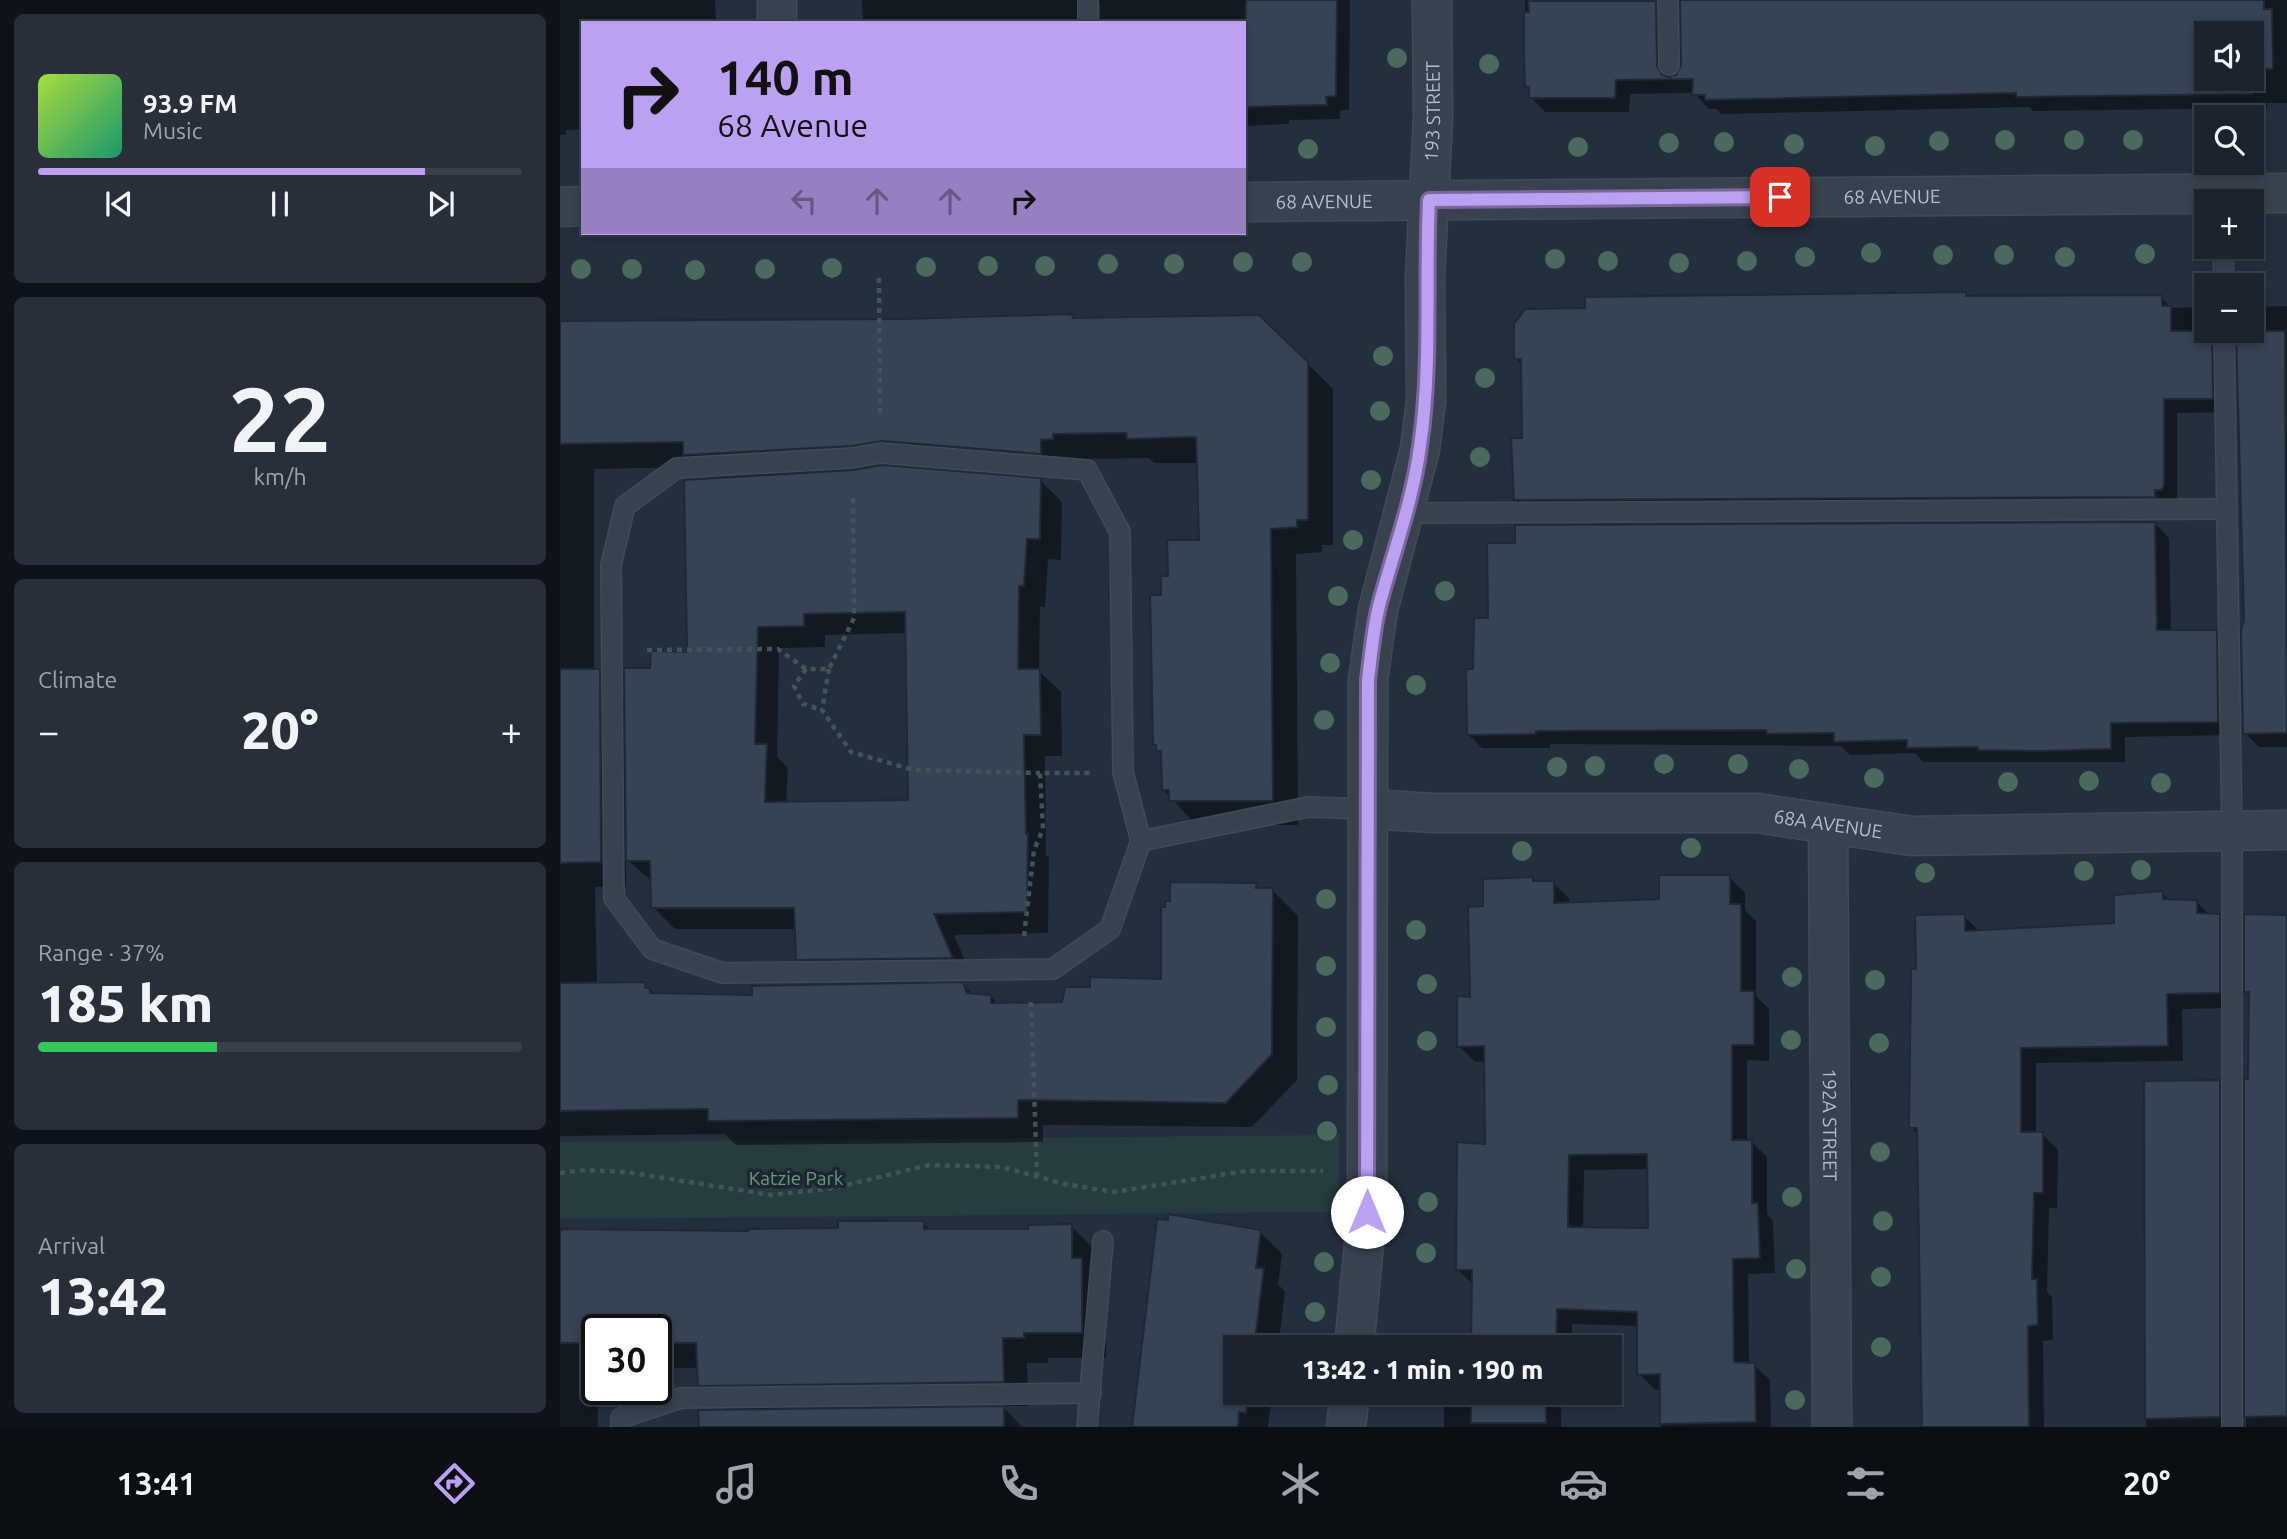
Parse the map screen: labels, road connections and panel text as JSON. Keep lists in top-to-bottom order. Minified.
{"streets":{"street":["193 STREET","68 AVENUE","68A AVENUE","192A STREET"]},"crossings":[["193 STREET","68 AVENUE"],["193 STREET","68A AVENUE"],["68A AVENUE","192A STREET"]],"parks":["Katzie Park"],"page":{"map_buttons":["+","−"],"turn":["140 m","68 Avenue"],"song":["93.9 FM","Music"],"tile":[["22","km/h"],"Climate",["Range · 37%","185 km"],["Arrival","13:42"]],"heat":["−","20°","+"],"limit":"30","trip":"13:42 · 1 min · 190 m","tabs":["13:41","20°"]}}
